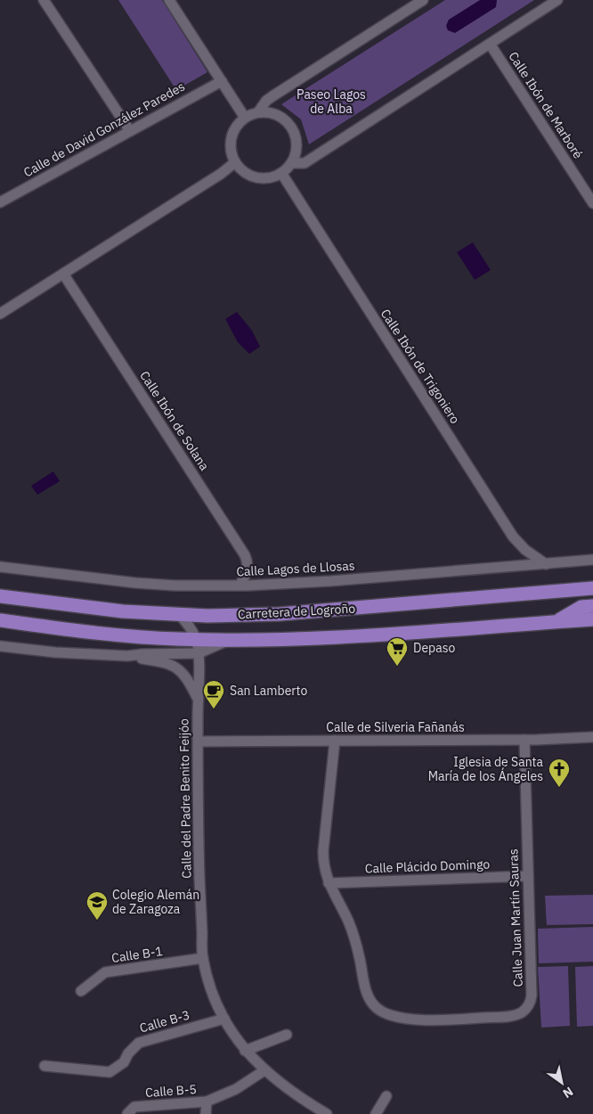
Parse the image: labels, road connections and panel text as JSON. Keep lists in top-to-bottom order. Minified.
{"streets":{"highway":["Carretera de Logroño"],"street":["Calle Ibón de Marboré","Calle de David González Paredes","Calle Ibón de Trigoniero","Calle Ibón de Solana","Calle Lagos de Llosas","Calle de Silveria Fañanás","Calle del Padre Benito Feijóo","Calle Plácido Domingo","Calle Juan Martín Sauras","Calle B-1","Calle B-3","Calle B-5"]},"crossings":[["Calle Ibón de Trigoniero","Calle Lagos de Llosas"],["Calle Ibón de Solana","Calle Lagos de Llosas"],["Carretera de Logroño","Calle del Padre Benito Feijóo"],["Calle de Silveria Fañanás","Calle del Padre Benito Feijóo"],["Calle de Silveria Fañanás","Calle Juan Martín Sauras"],["Calle del Padre Benito Feijóo","Calle B-1"],["Calle del Padre Benito Feijóo","Calle B-3"],["Calle del Padre Benito Feijóo","Calle B-5"],["Calle Plácido Domingo","Calle Juan Martín Sauras"]],"parks":["Paseo Lagos de Alba"],"places":{"supermarket":["Depaso"],"cafe":["San Lamberto"],"church":["Iglesia de Santa María de los Ángeles"],"school or university":["Colegio Alemán de Zaragoza"]},"north":"bottom right"}
